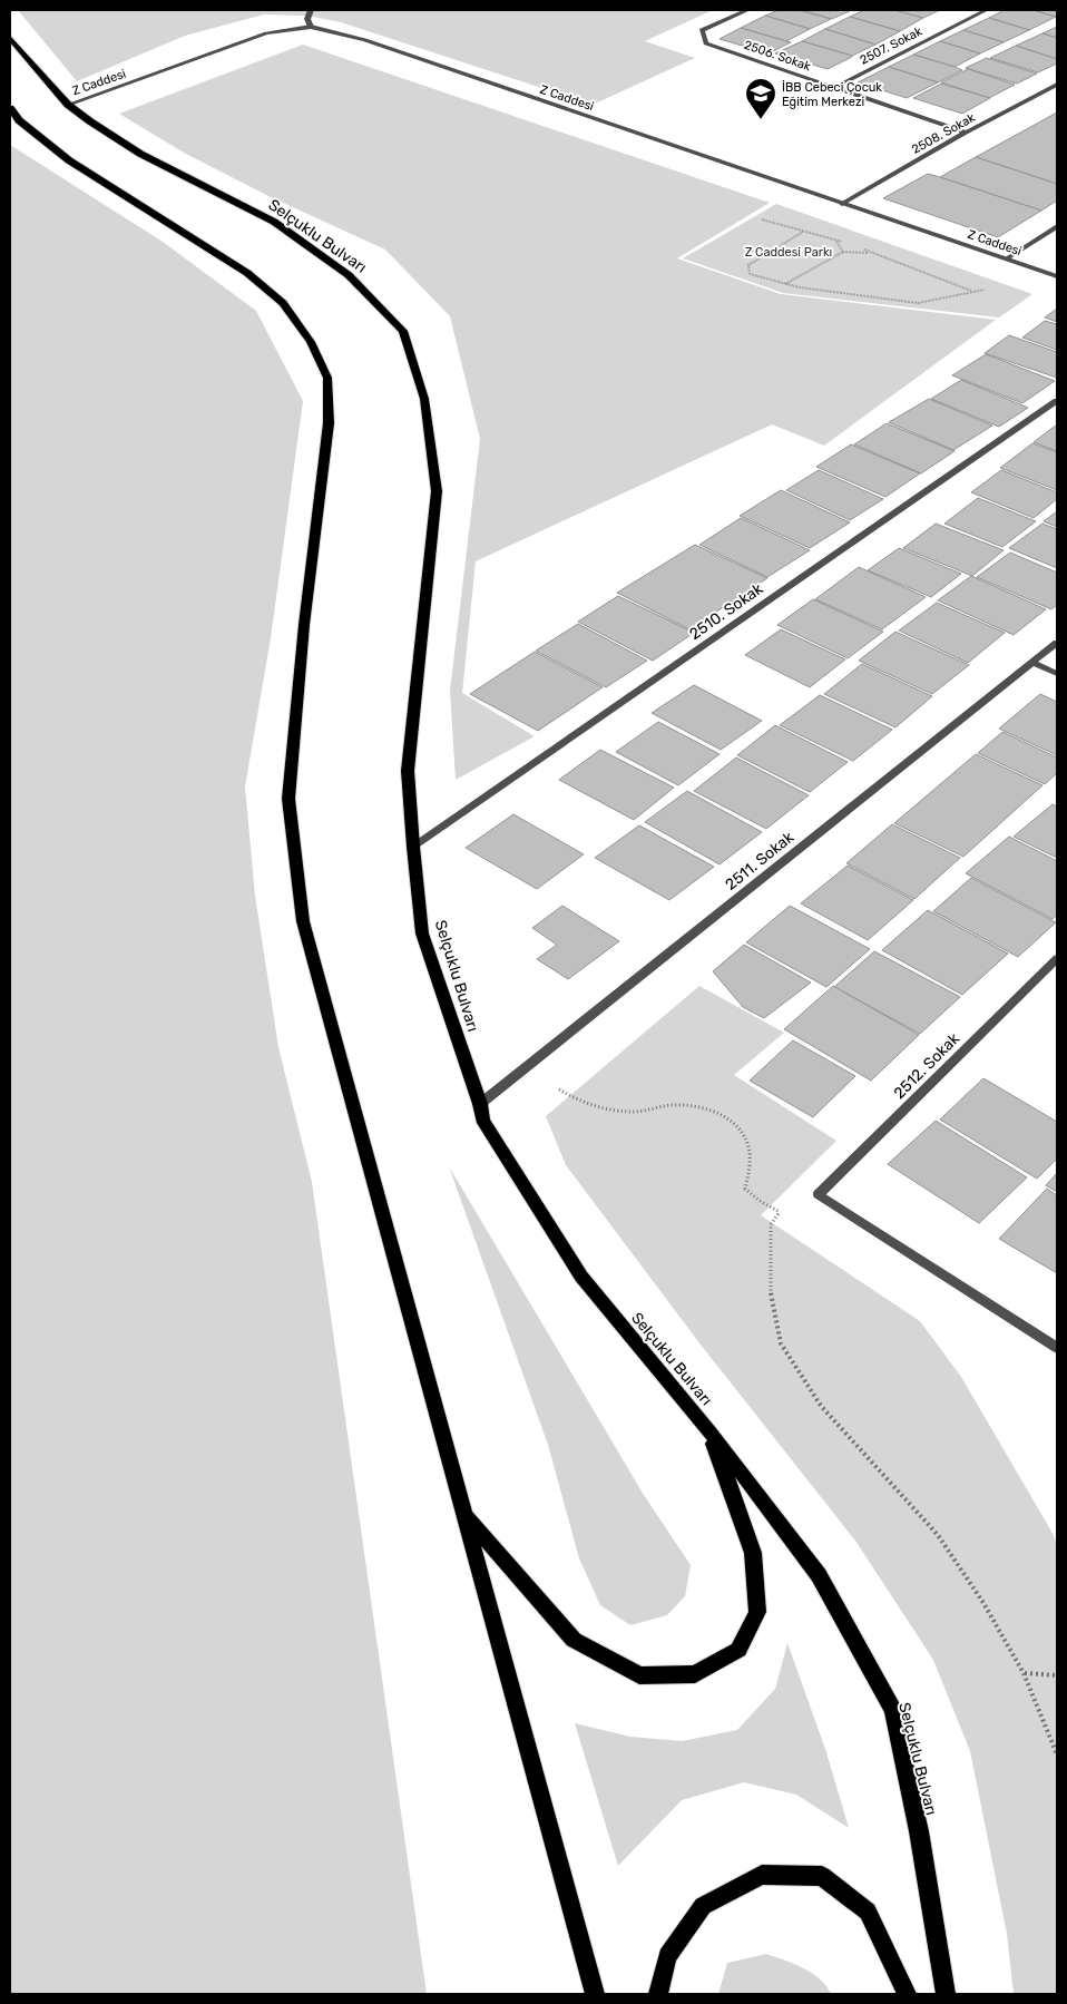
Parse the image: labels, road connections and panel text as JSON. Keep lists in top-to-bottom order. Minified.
{"streets":{"main road":["Selçuklu Bulvarı"],"street":["2507. Sokak","2506. Sokak","Z Caddesi","2508. Sokak","2510. Sokak","2511. Sokak","2512. Sokak"]},"crossings":[["2507. Sokak","2506. Sokak"],["2506. Sokak","2508. Sokak"],["Z Caddesi","2508. Sokak"],["Z Caddesi","Selçuklu Bulvarı"],["Selçuklu Bulvarı","2510. Sokak"],["Selçuklu Bulvarı","2511. Sokak"]],"parks":["Z Caddesi Parkı"],"places":{"school or university":["İBB Cebeci Çocuk Eğitim Merkezi"]}}
